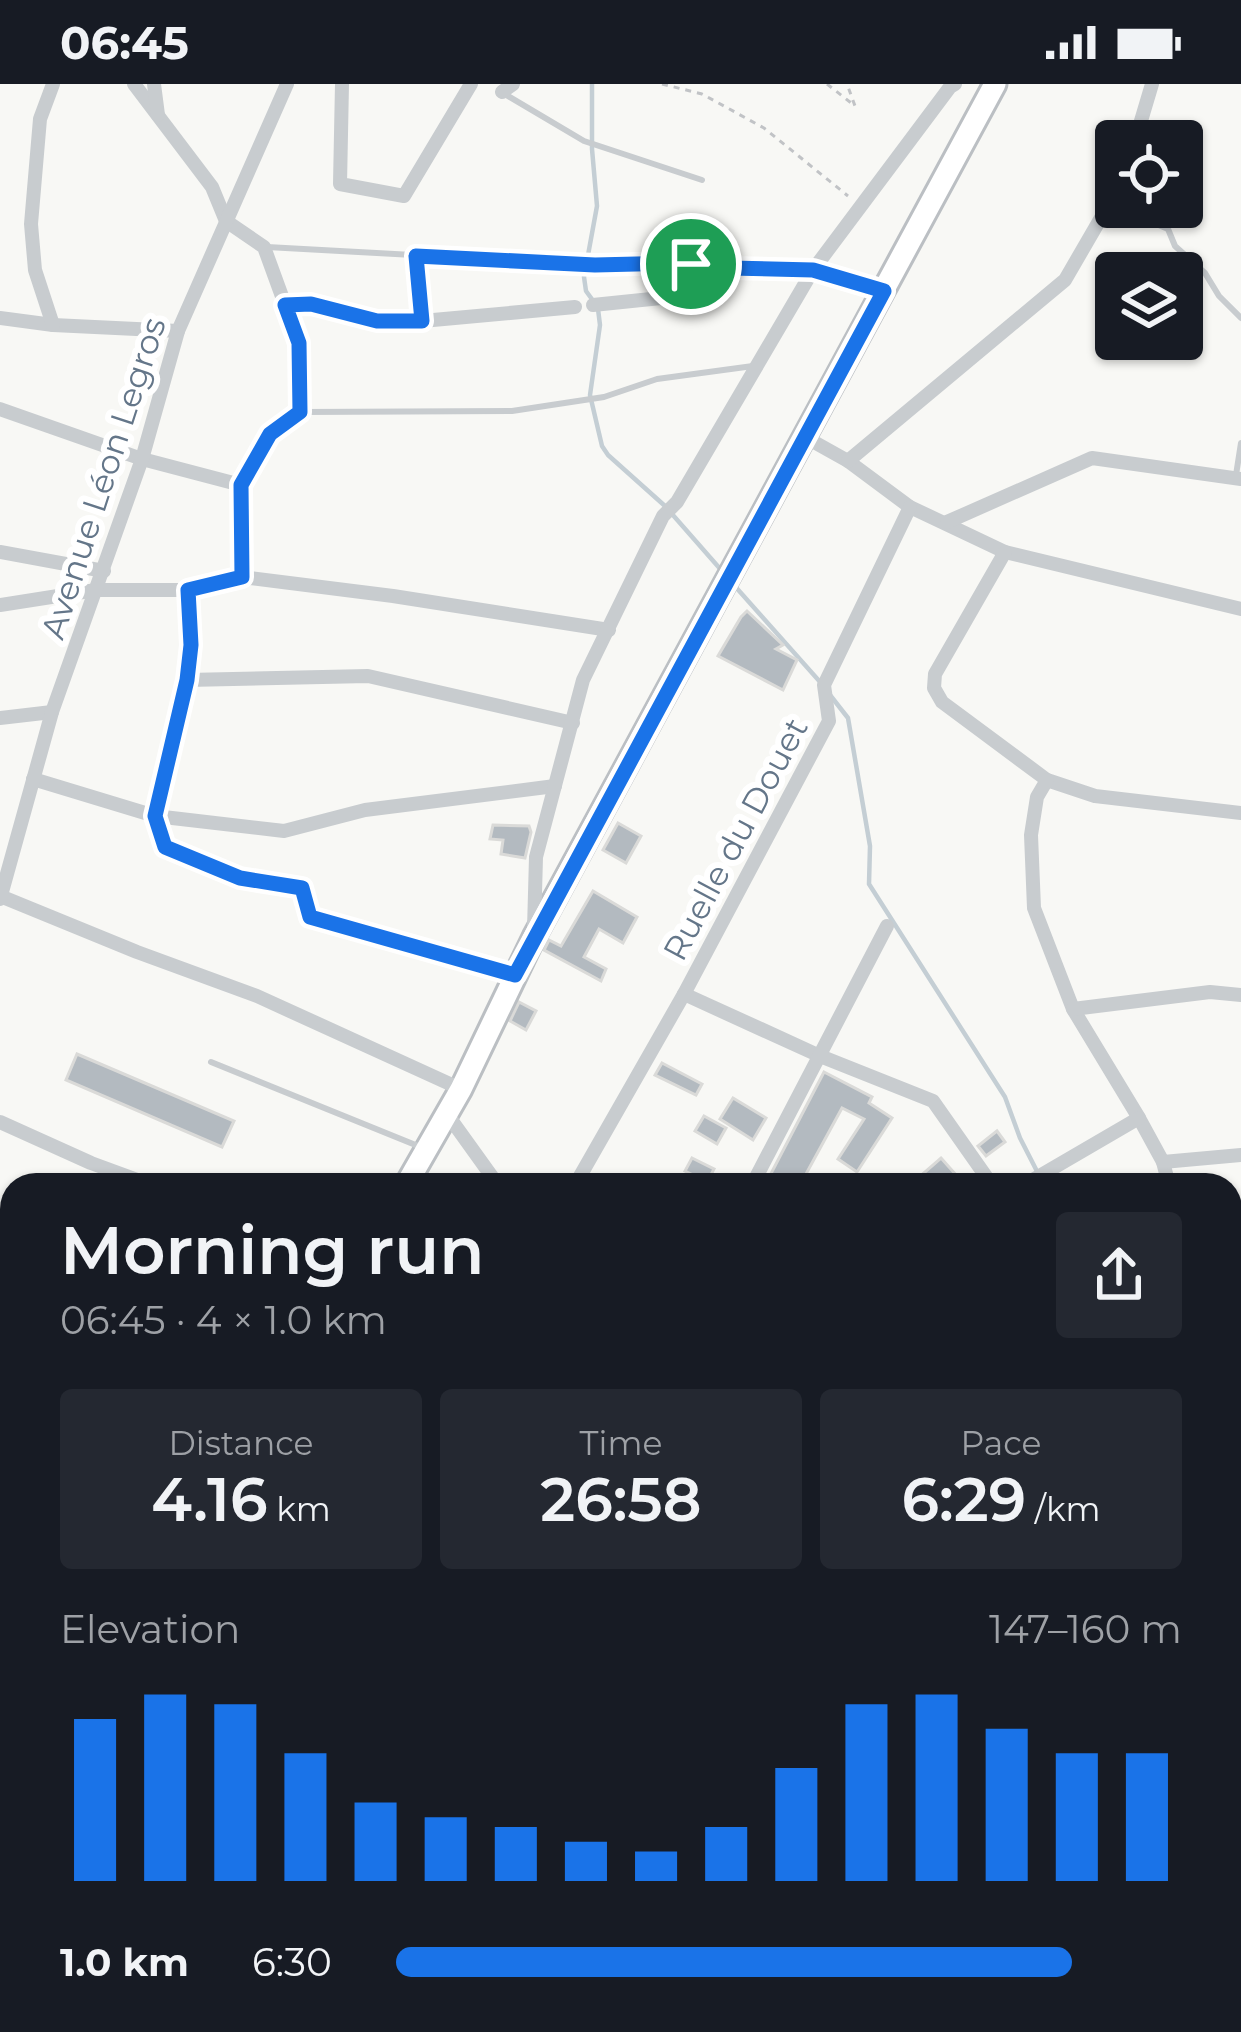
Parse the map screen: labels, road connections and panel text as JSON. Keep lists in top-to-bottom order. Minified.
{"streets":{"street":["Avenue Léon Legros","Ruelle du Douet"]},"page":{"status":"06:45","heading":["Morning run","06:45 · 4 × 1.0 km"],"stats":[["Distance","4.16 km"],["Time","26:58"],["Pace","6:29 /km"]],"chart":["Elevation","147–160 m"],"list":[{"name":"1.0 km","note":"6:30"}]}}
